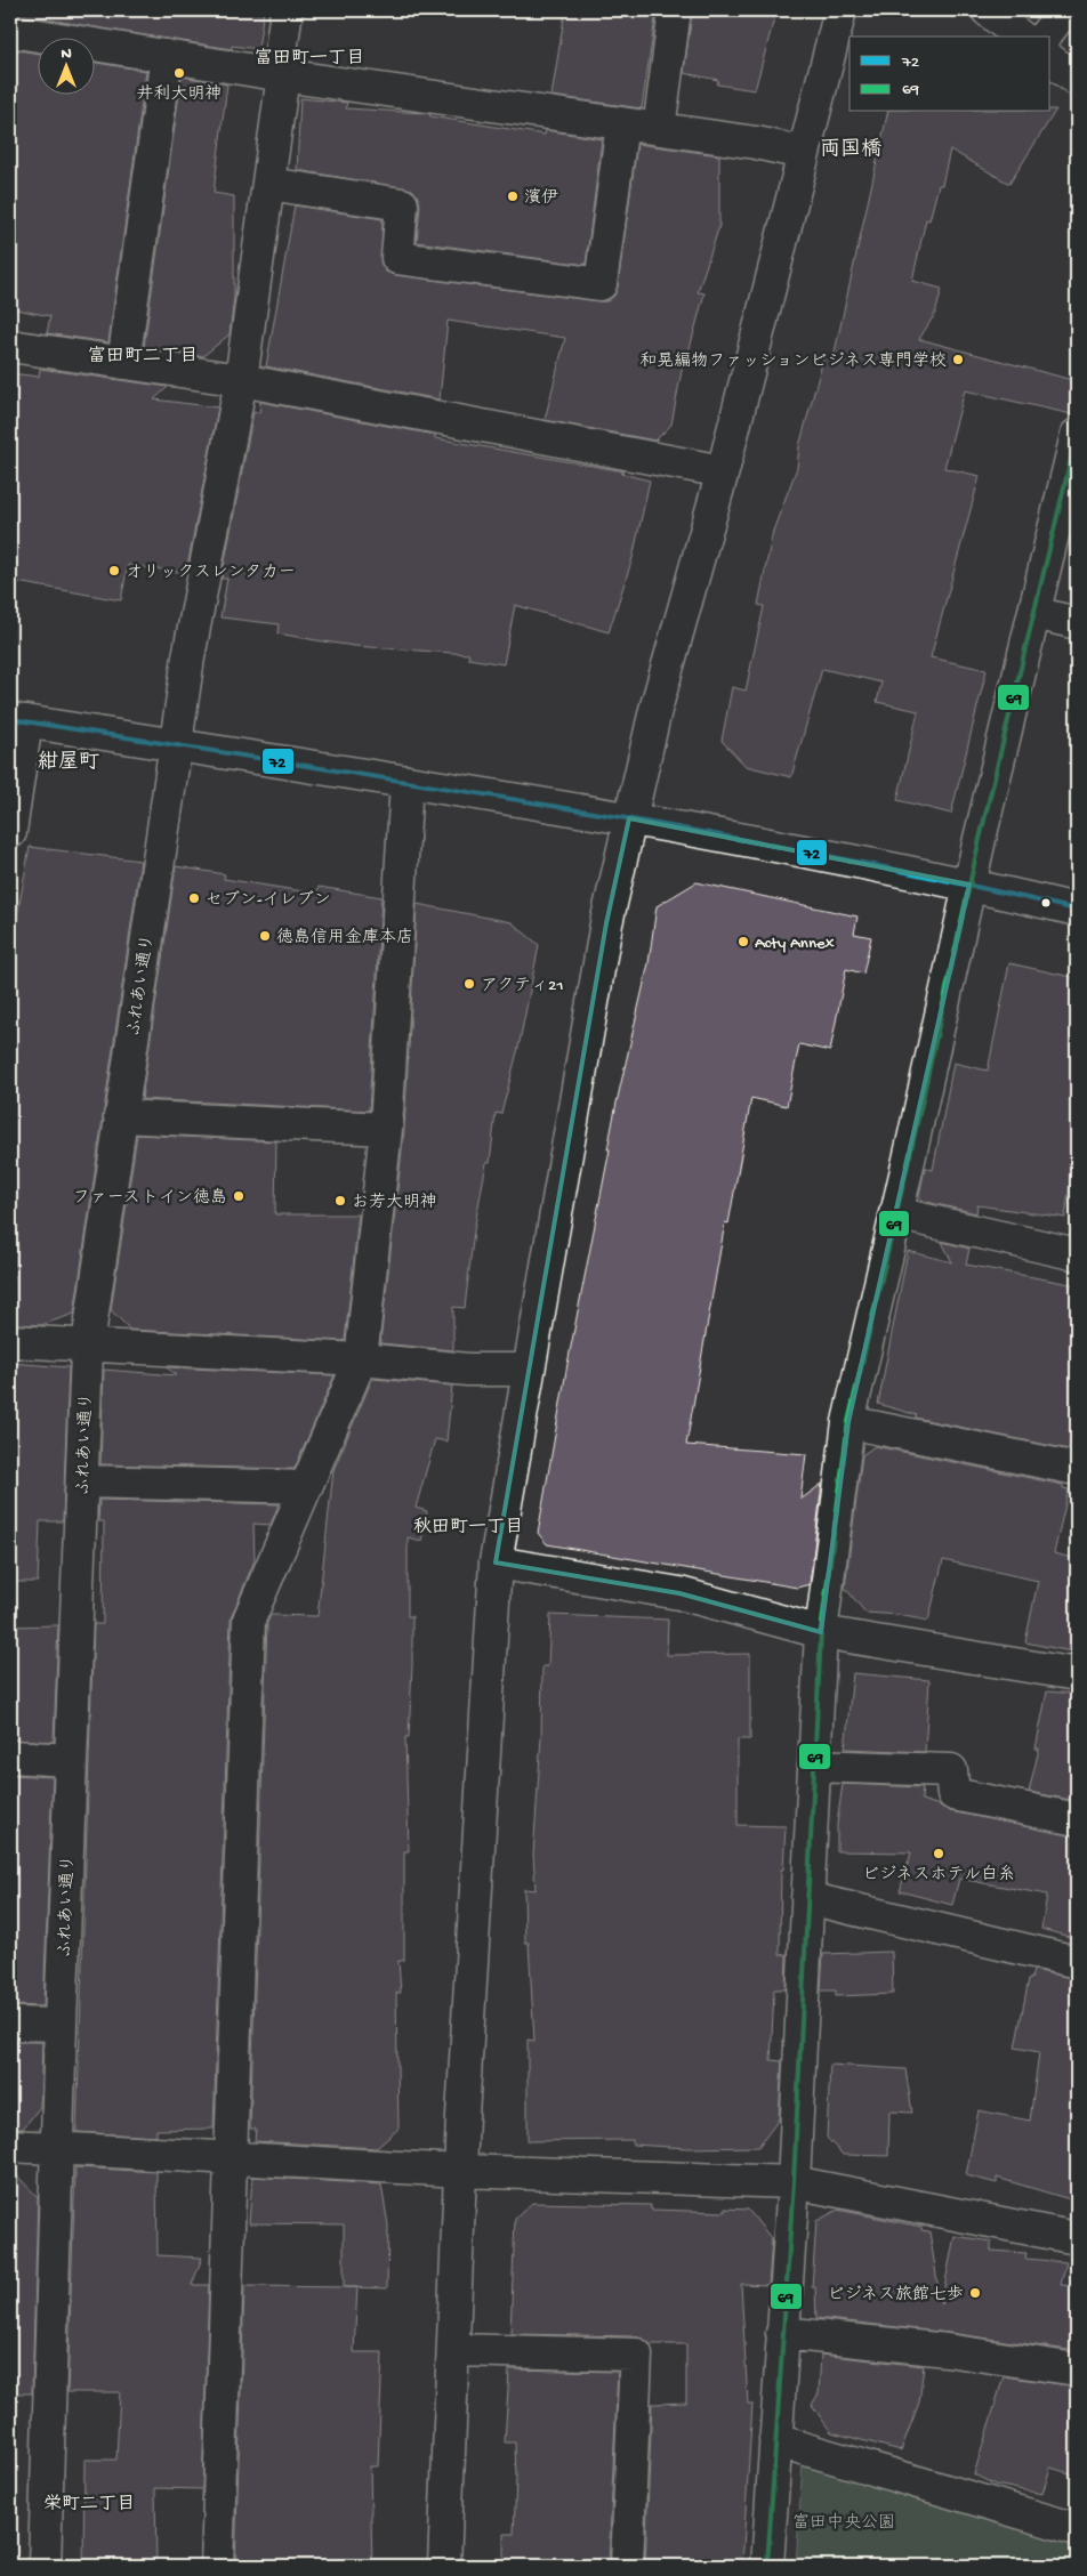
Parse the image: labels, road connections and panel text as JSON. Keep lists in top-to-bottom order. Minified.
{"streets":{"street":["ふれあい通り"]},"districts":["富田町一丁目","両国橋","富田町二丁目","紺屋町","秋田町一丁目","栄町二丁目"],"parks":["富田中央公園"],"places":["井利大明神","濱伊","和晃編物ファッションビジネス専門学校","オリックスレンタカー","セブン-イレブン","徳島信用金庫本店","Acty Annex","アクティ21","ファーストイン徳島","お芳大明神","ビジネスホテル白糸","ビジネス旅館七歩"],"lines":["transit line 69","transit line 72"],"legend":["72","69"],"north":"top"}
